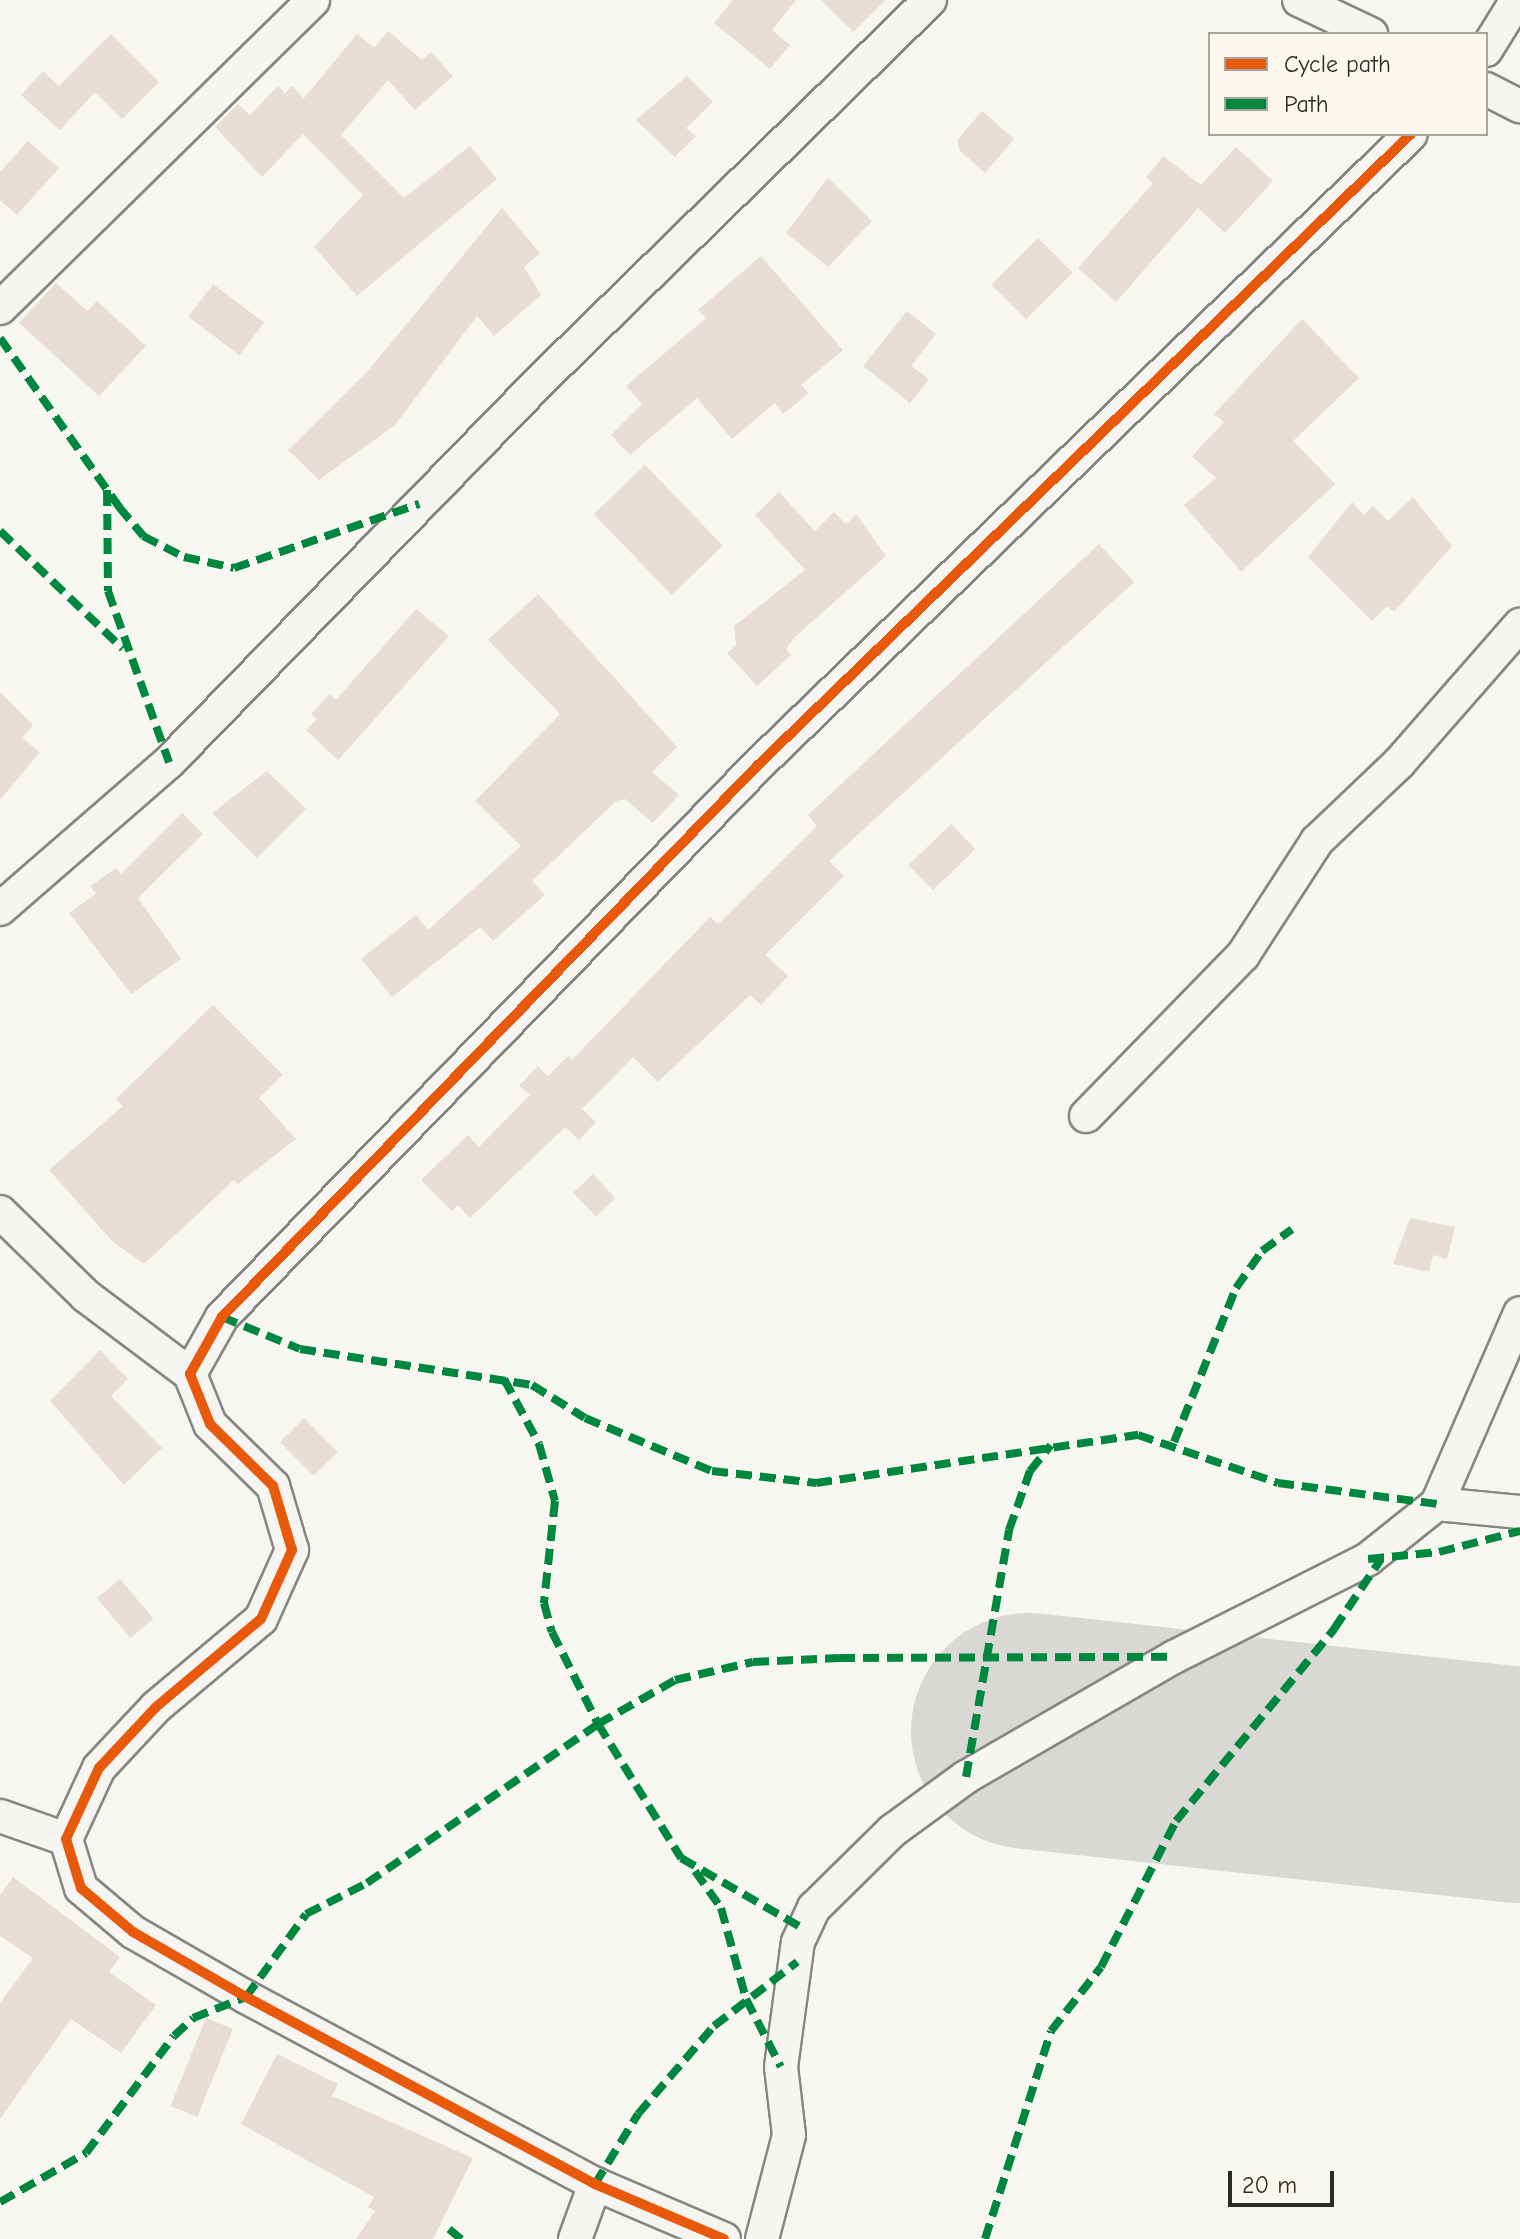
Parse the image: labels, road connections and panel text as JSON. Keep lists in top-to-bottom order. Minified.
{"legend":["Cycle path","Path"],"scale_bar":"20 m"}
